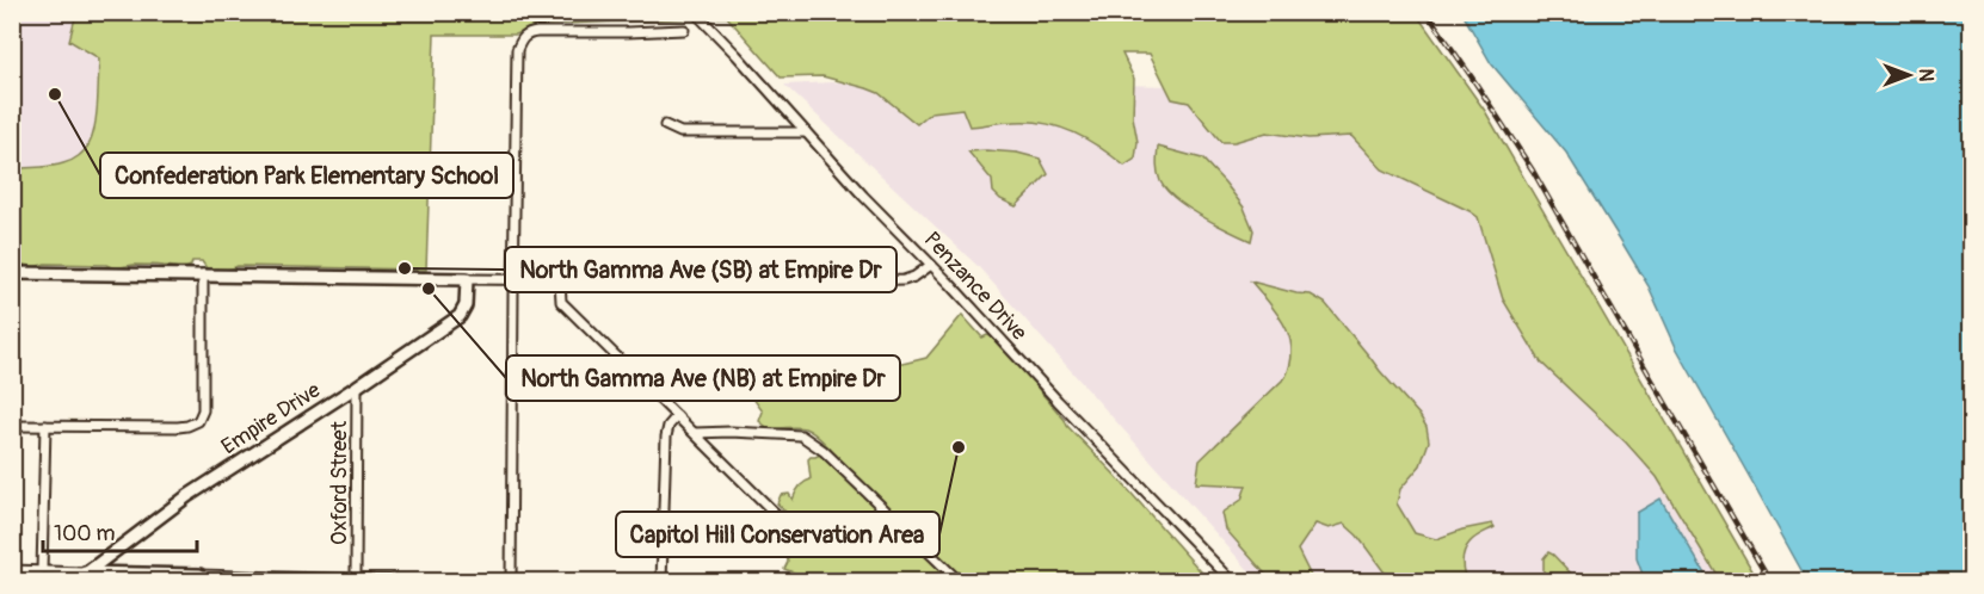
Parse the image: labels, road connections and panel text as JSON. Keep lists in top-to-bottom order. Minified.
{"streets":{"street":["Penzance Drive","Empire Drive","Oxford Street"]},"crossings":[["Empire Drive","Oxford Street"]],"places":["Confederation Park Elementary School","North Gamma Ave (SB) at Empire Dr","North Gamma Ave (NB) at Empire Dr","Capitol Hill Conservation Area"],"scale_bar":"100 m","north":"right"}
